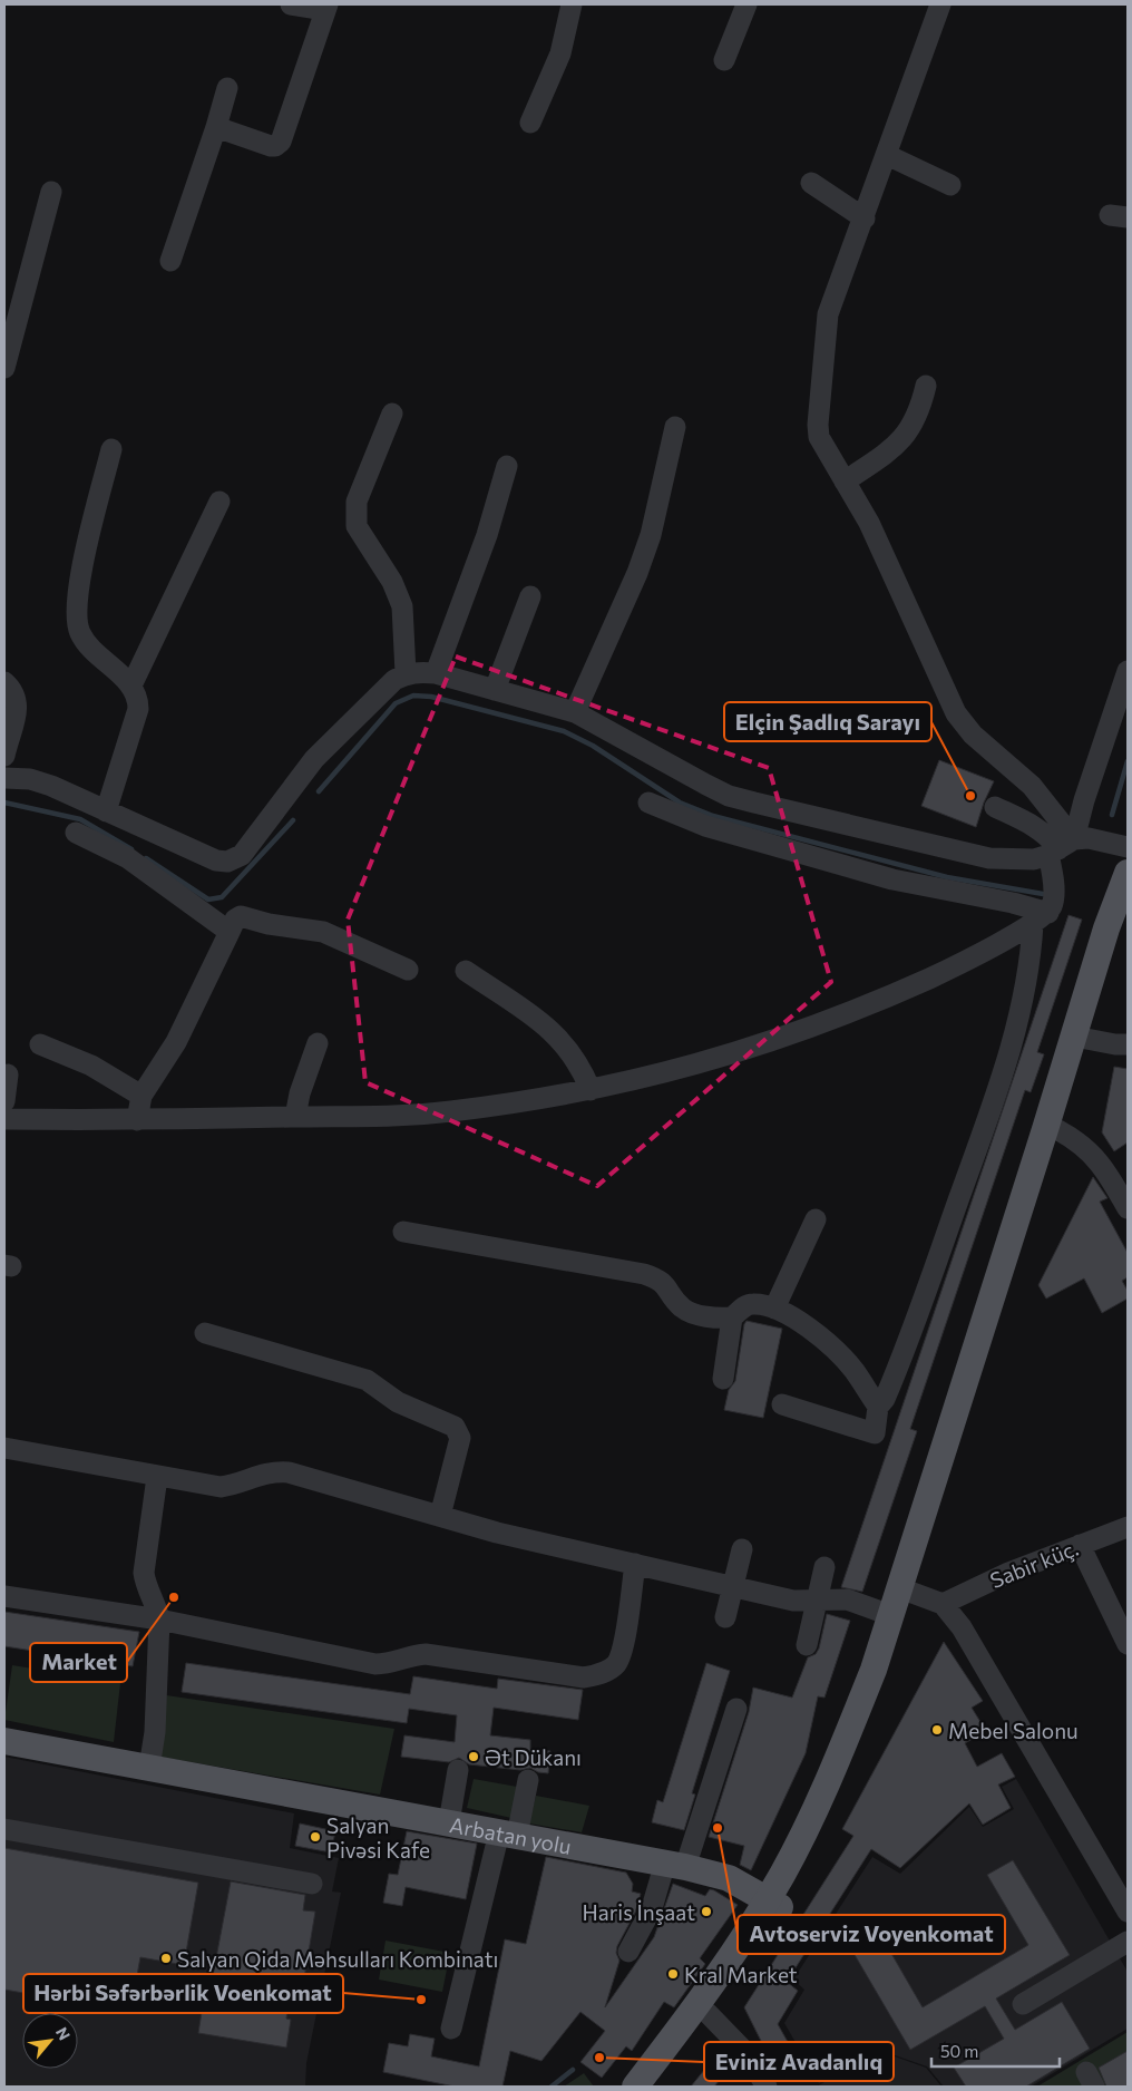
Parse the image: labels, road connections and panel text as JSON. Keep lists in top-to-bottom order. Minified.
{"streets":{"main road":["Arbatan yolu"],"street":["Sabir küç."]},"places":["Elçin Şadlıq Sarayı","Market","Mebel Salonu","Ət Dükanı","Avtoserviz Voyenkomat","Salyan Pivəsi Kafe","Haris İnşaat","Salyan Qida Məhsulları Kombinatı","Kral Market","Hərbi Səfərbərlik Voenkomat","Eviniz Avadanlıq"],"scale_bar":"50 m","north":"top right"}
